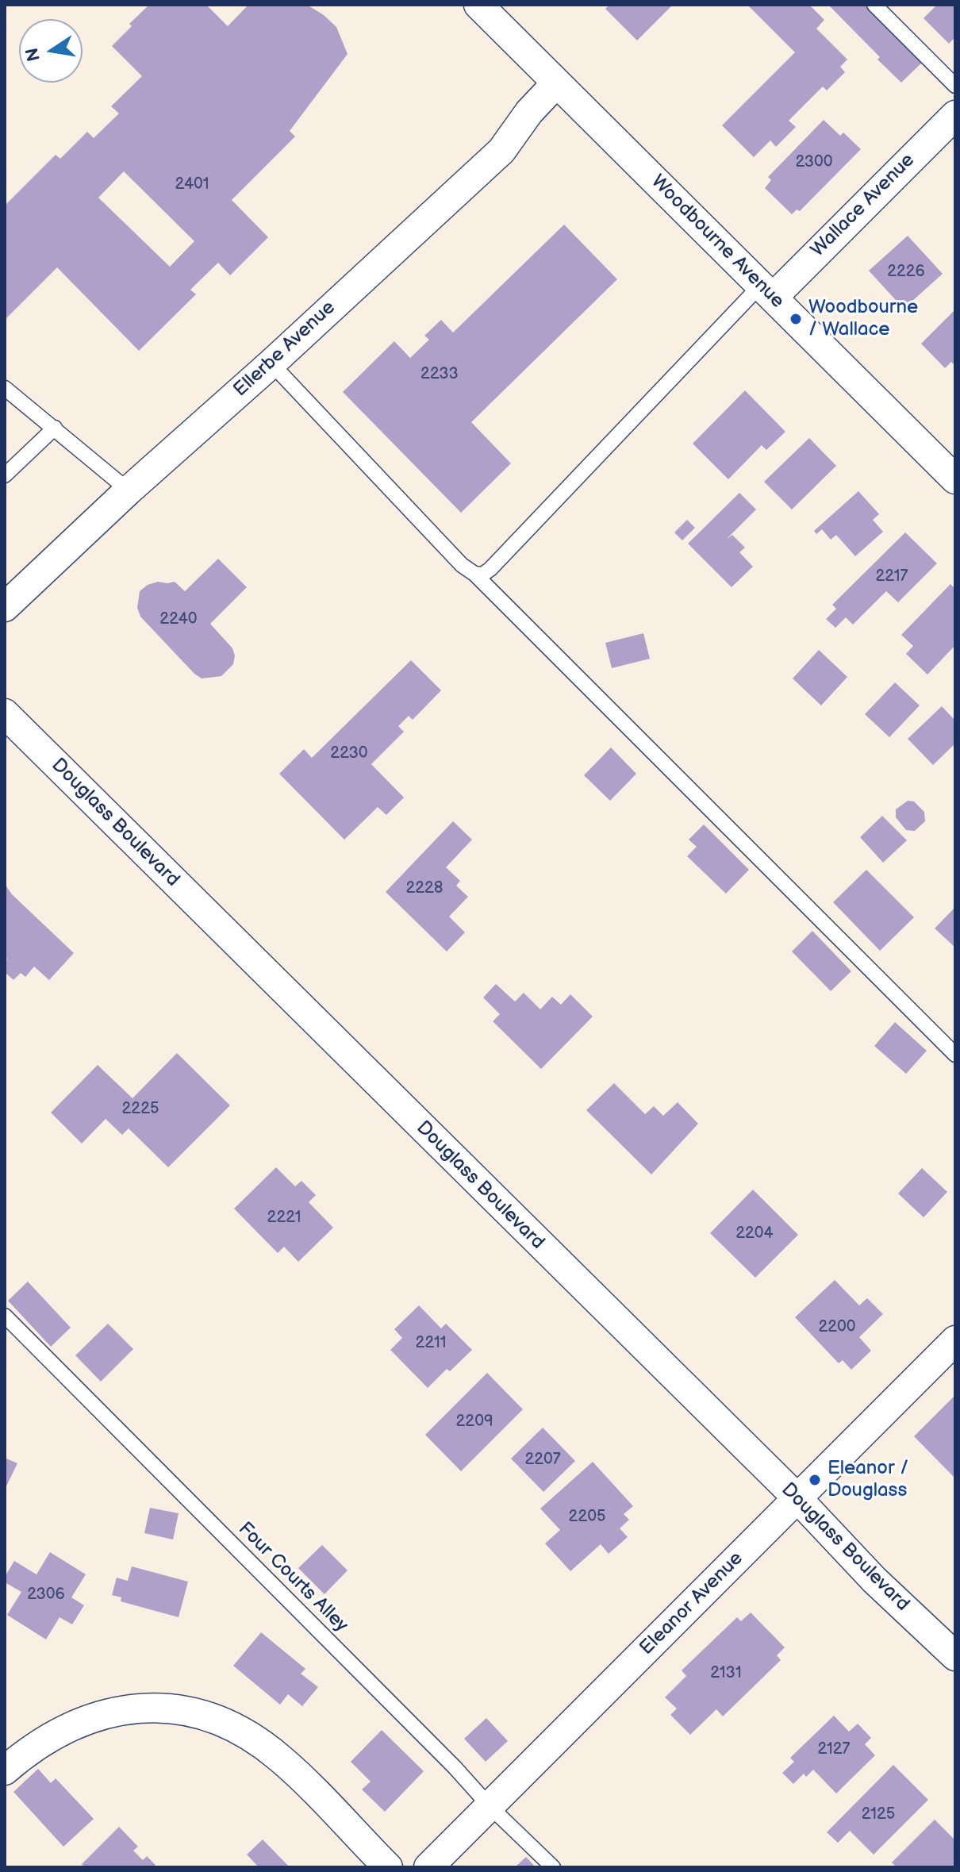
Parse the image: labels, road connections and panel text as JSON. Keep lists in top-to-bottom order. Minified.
{"streets":{"street":["Wallace Avenue","Woodbourne Avenue","Ellerbe Avenue","Douglass Boulevard","Eleanor Avenue"],"lane":["Four Courts Alley"]},"crossings":[["Wallace Avenue","Woodbourne Avenue"],["Woodbourne Avenue","Ellerbe Avenue"],["Douglass Boulevard","Eleanor Avenue"],["Four Courts Alley","Eleanor Avenue"]],"places":["Woodbourne / Wallace","Eleanor / Douglass"],"house_numbers":["2300","2401","2226","2233","2217","2240","2230","2228","2225","2221","2204","2200","2211","2209","2207","2205","2306","2131","2127","2125"],"north":"left"}
